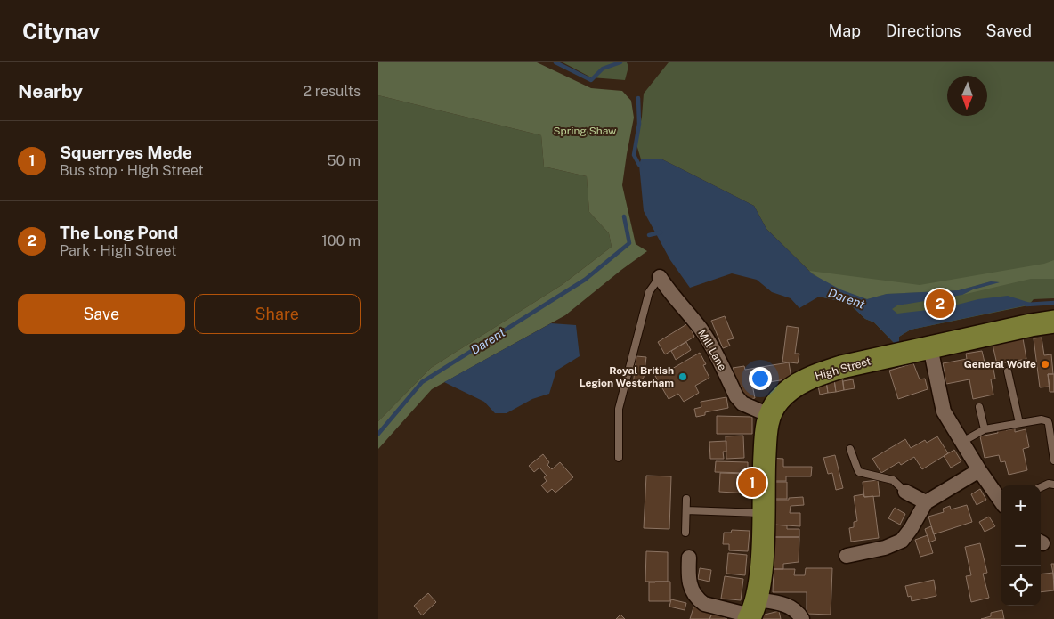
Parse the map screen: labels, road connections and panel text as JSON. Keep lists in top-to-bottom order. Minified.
{"streets":{"main road":["High Street"],"street":["Mill Lane"]},"crossings":[["Mill Lane","High Street"]],"water":["Darent"],"parks":["Spring Shaw"],"places":["General Wolfe","Royal British Legion Westerham"],"north":"bottom","page":{"header":"Citynav","nav":["Map","Directions","Saved"],"heading":["Nearby","2 results"],"list":[{"mark":"1","name":"Squerryes Mede","note":"Bus stop · High Street","value":"50 m"},{"mark":"2","name":"The Long Pond","note":"Park · High Street","value":"100 m"}],"buttons":["Save","Share"],"pins":["2","1"],"map_buttons":["+","−"]}}
